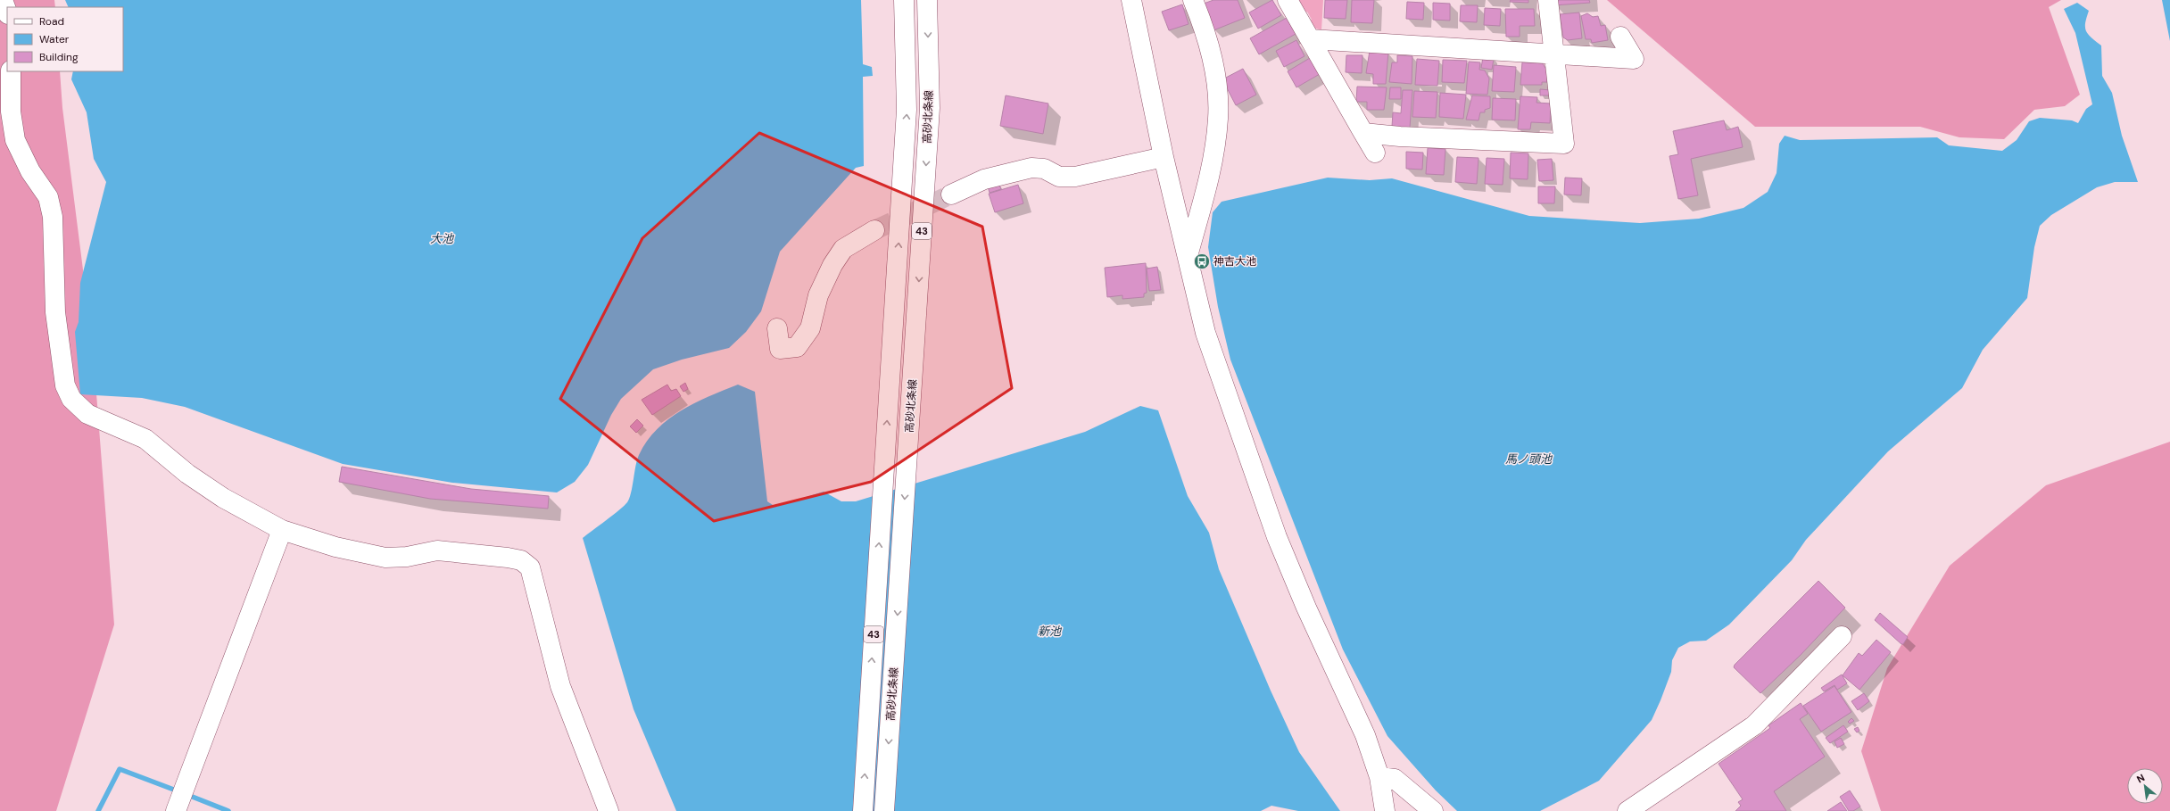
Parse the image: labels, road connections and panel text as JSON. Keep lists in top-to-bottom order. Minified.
{"streets":{"street":["高砂北条線","43"]},"water":["大池","馬ノ頭池","新池"],"places":{"bus stop":["神吉大池"]},"legend":["Road","Water","Building"],"north":"top left"}
